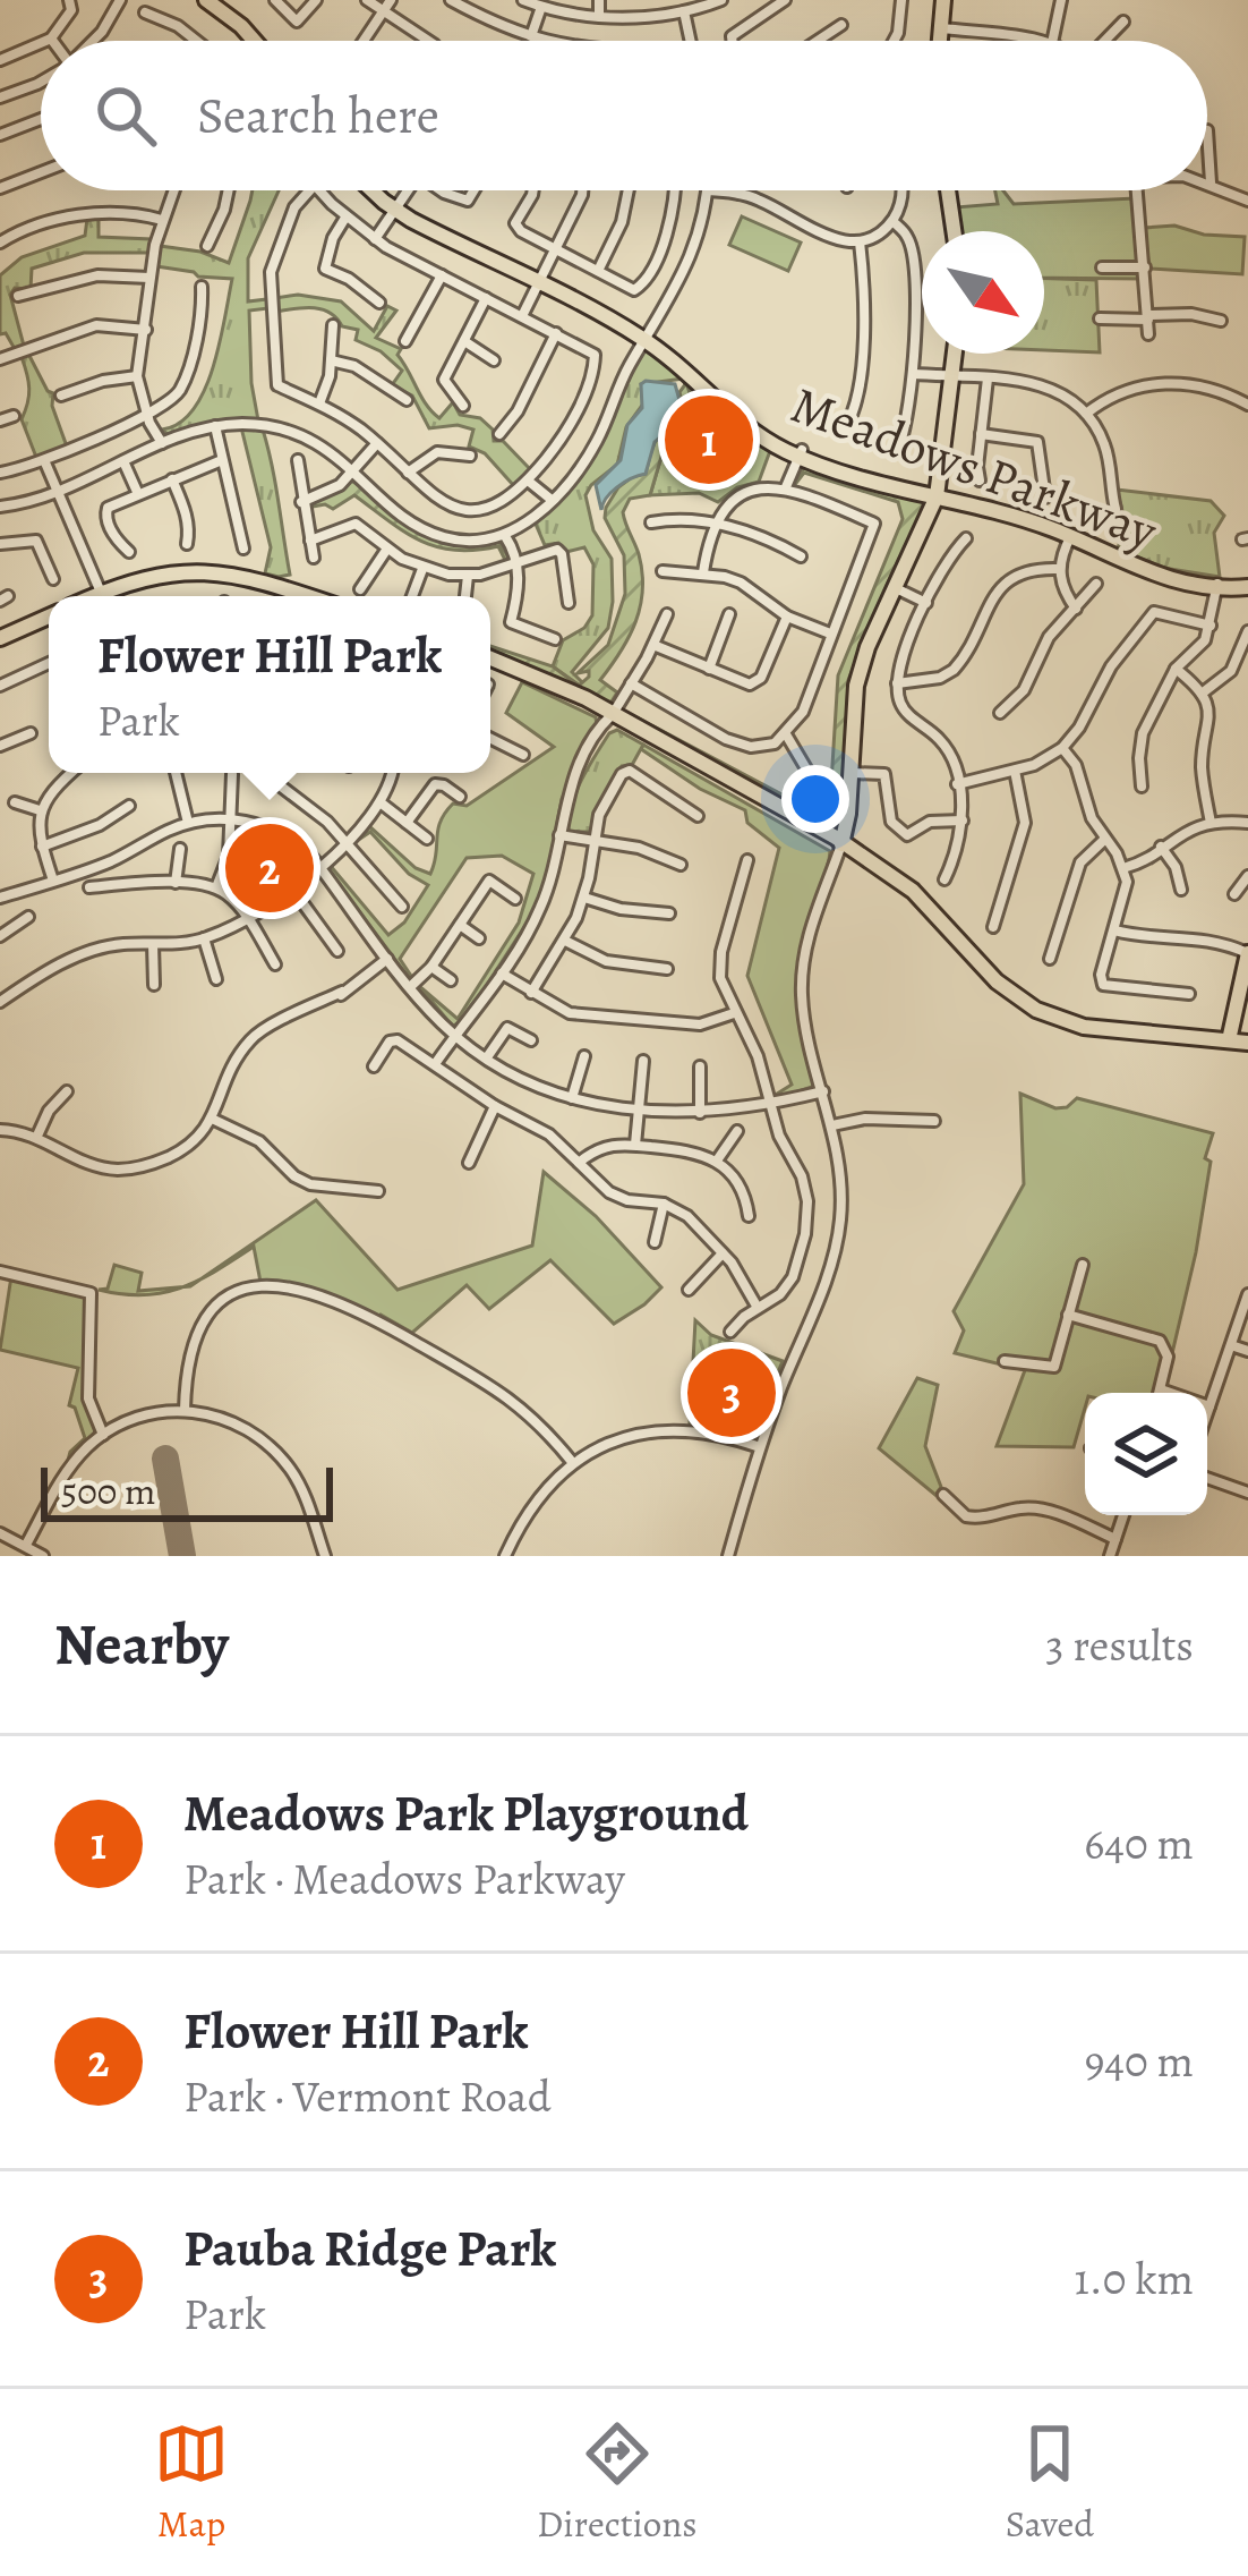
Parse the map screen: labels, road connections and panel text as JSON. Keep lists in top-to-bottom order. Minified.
{"streets":{"main road":["Meadows Parkway"]},"scale_bar":"500 m","north":"bottom right","page":{"search":"Search here","pins":["1","2","3"],"popup":["Flower Hill Park","Park"],"scale":"500 m","heading":["Nearby","3 results"],"list":[{"mark":"1","name":"Meadows Park Playground","note":"Park · Meadows Parkway","value":"640 m"},{"mark":"2","name":"Flower Hill Park","note":"Park · Vermont Road","value":"940 m"},{"mark":"3","name":"Pauba Ridge Park","note":"Park","value":"1.0 km"}],"nav":["Map","Directions","Saved"]}}
